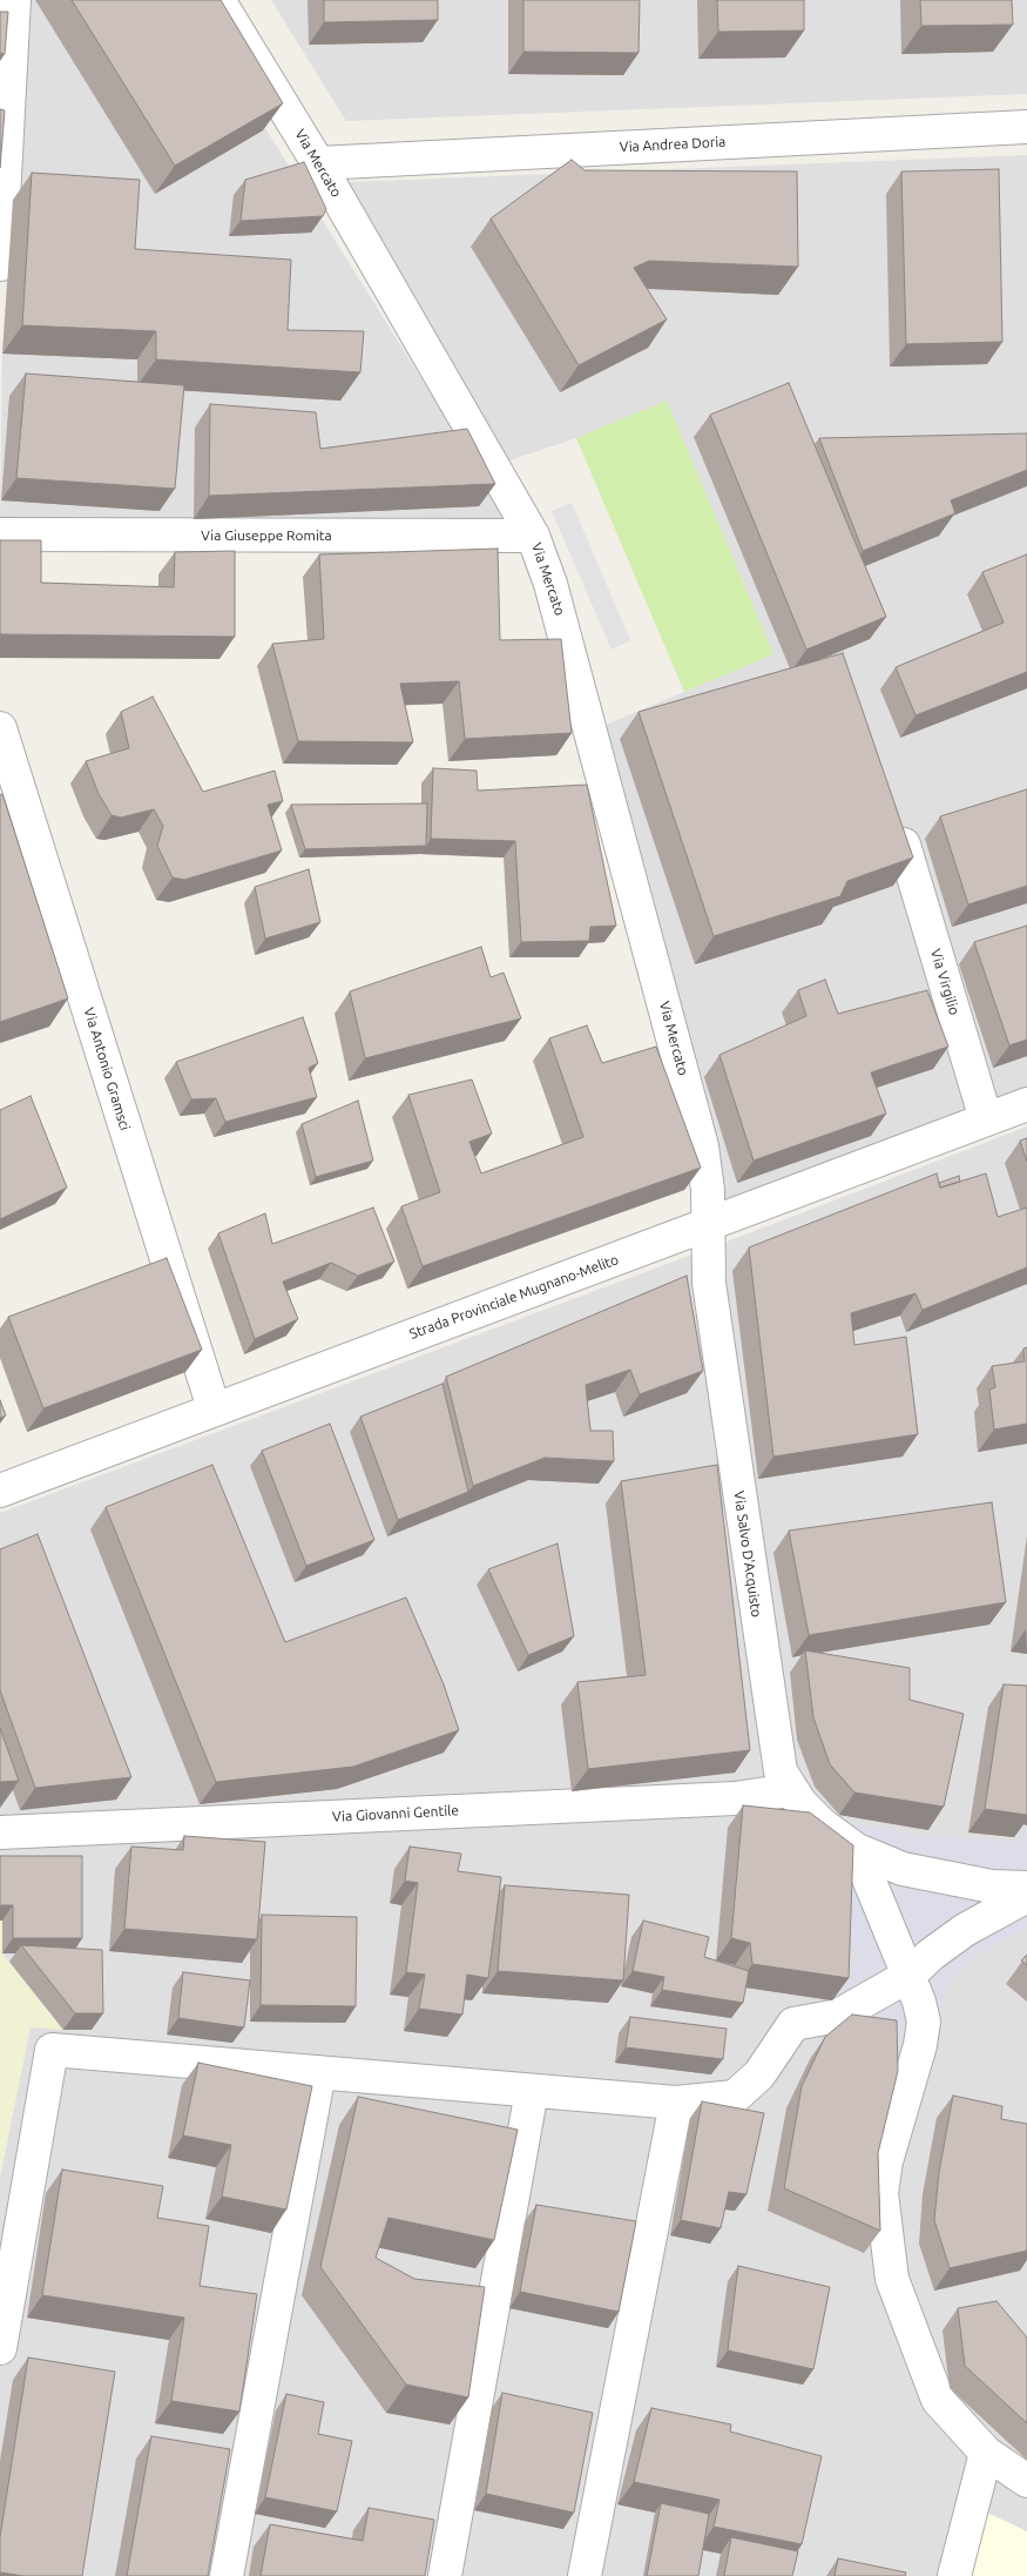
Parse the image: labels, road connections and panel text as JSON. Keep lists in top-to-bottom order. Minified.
{"streets":{"street":["Via Andrea Doria","Via Mercato","Via Giuseppe Romita","Via Virgilio","Via Antonio Gramsci","Strada Provinciale Mugnano-Melito","Via Salvo D'Acquisto","Via Giovanni Gentile"]},"crossings":[["Via Andrea Doria","Via Mercato"],["Via Mercato","Via Giuseppe Romita"],["Via Mercato","Strada Provinciale Mugnano-Melito"],["Via Mercato","Via Salvo D'Acquisto"],["Via Virgilio","Strada Provinciale Mugnano-Melito"],["Via Antonio Gramsci","Strada Provinciale Mugnano-Melito"],["Strada Provinciale Mugnano-Melito","Via Salvo D'Acquisto"],["Via Salvo D'Acquisto","Via Giovanni Gentile"]]}
